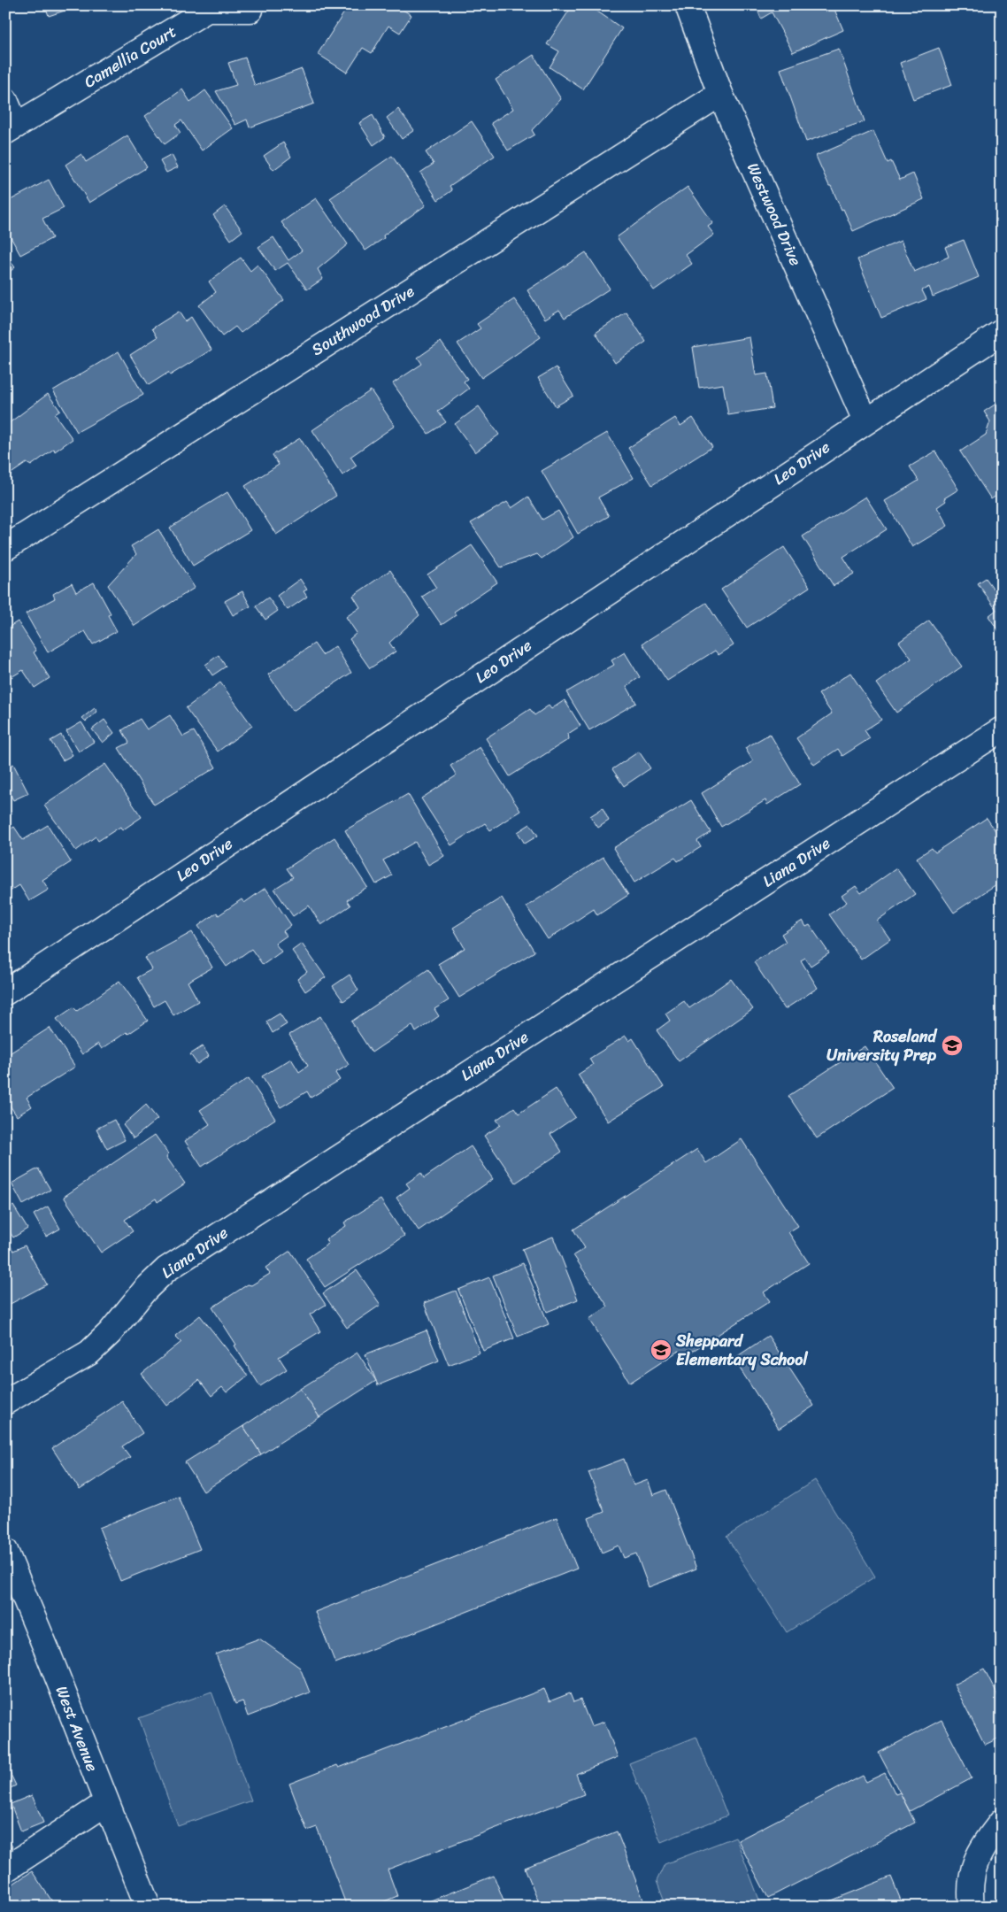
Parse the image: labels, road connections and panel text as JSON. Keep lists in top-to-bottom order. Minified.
{"streets":{"street":["Camellia Court","Westwood Drive","Southwood Drive","Leo Drive","Liana Drive","West Avenue"]},"crossings":[["Westwood Drive","Southwood Drive"],["Westwood Drive","Leo Drive"]],"places":{"school or university":["Roseland University Prep","Sheppard Elementary School"]}}
